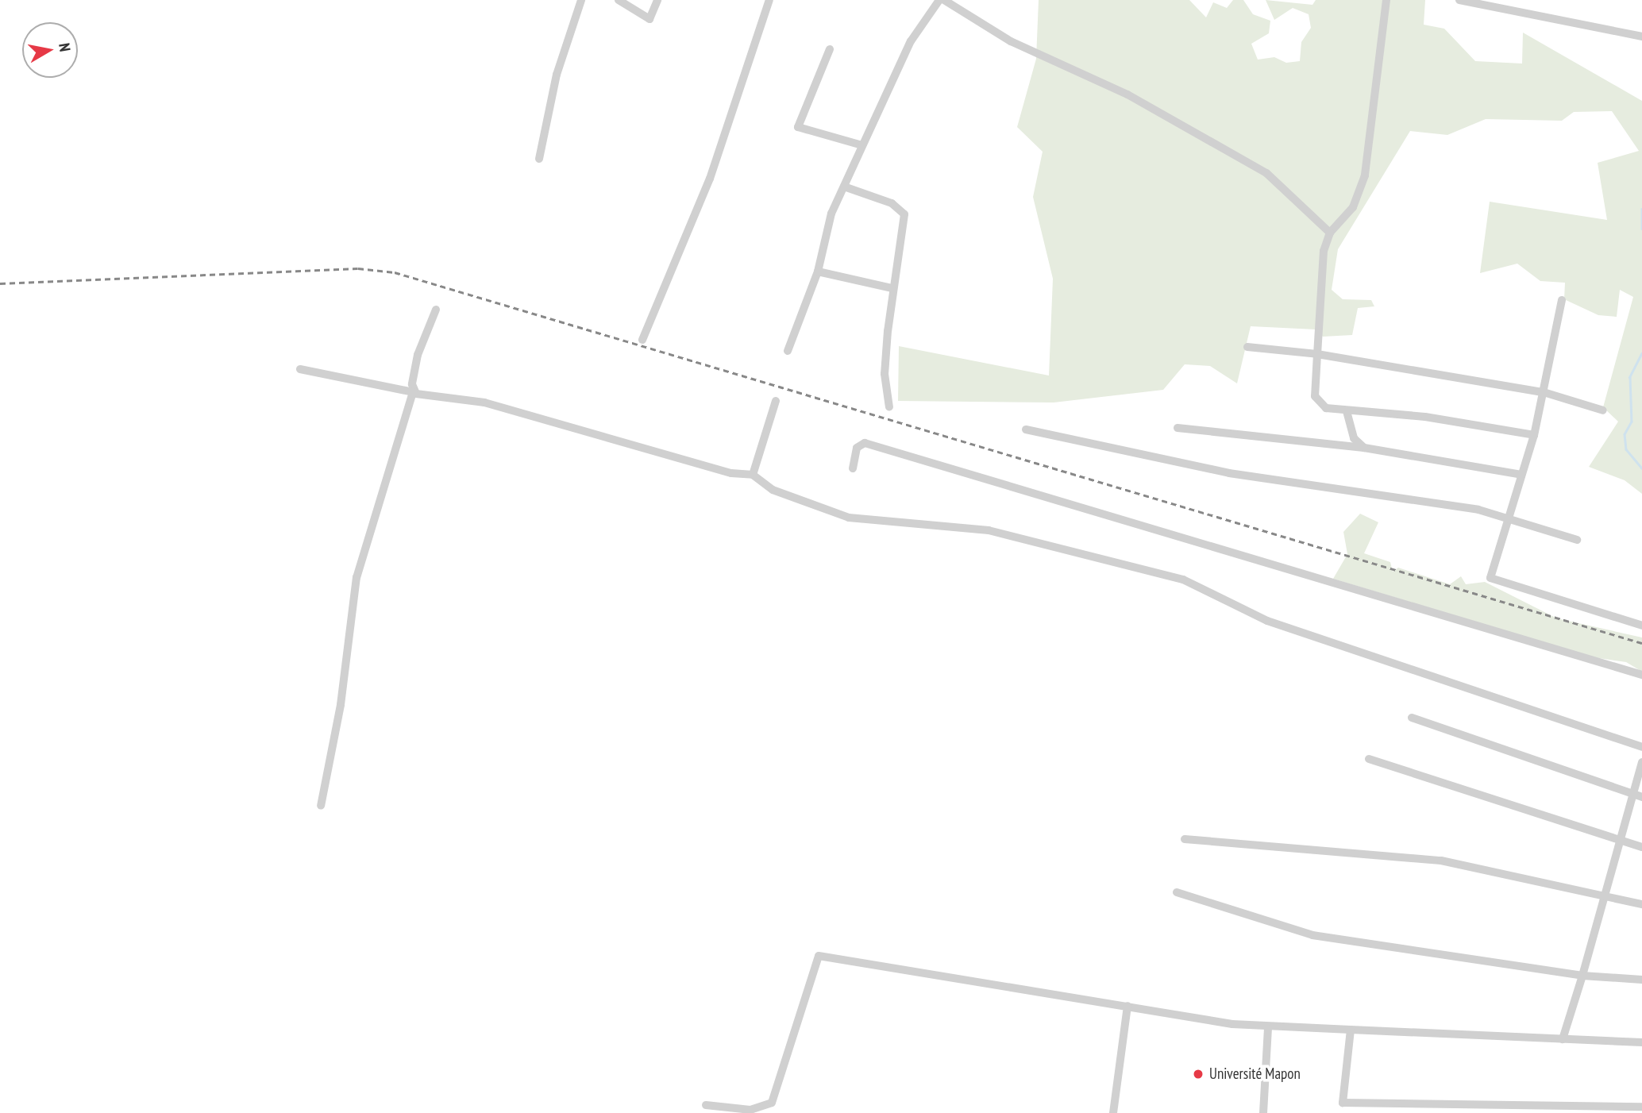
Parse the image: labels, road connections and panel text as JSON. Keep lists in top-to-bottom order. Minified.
{"places":["Université Mapon"],"north":"right"}
